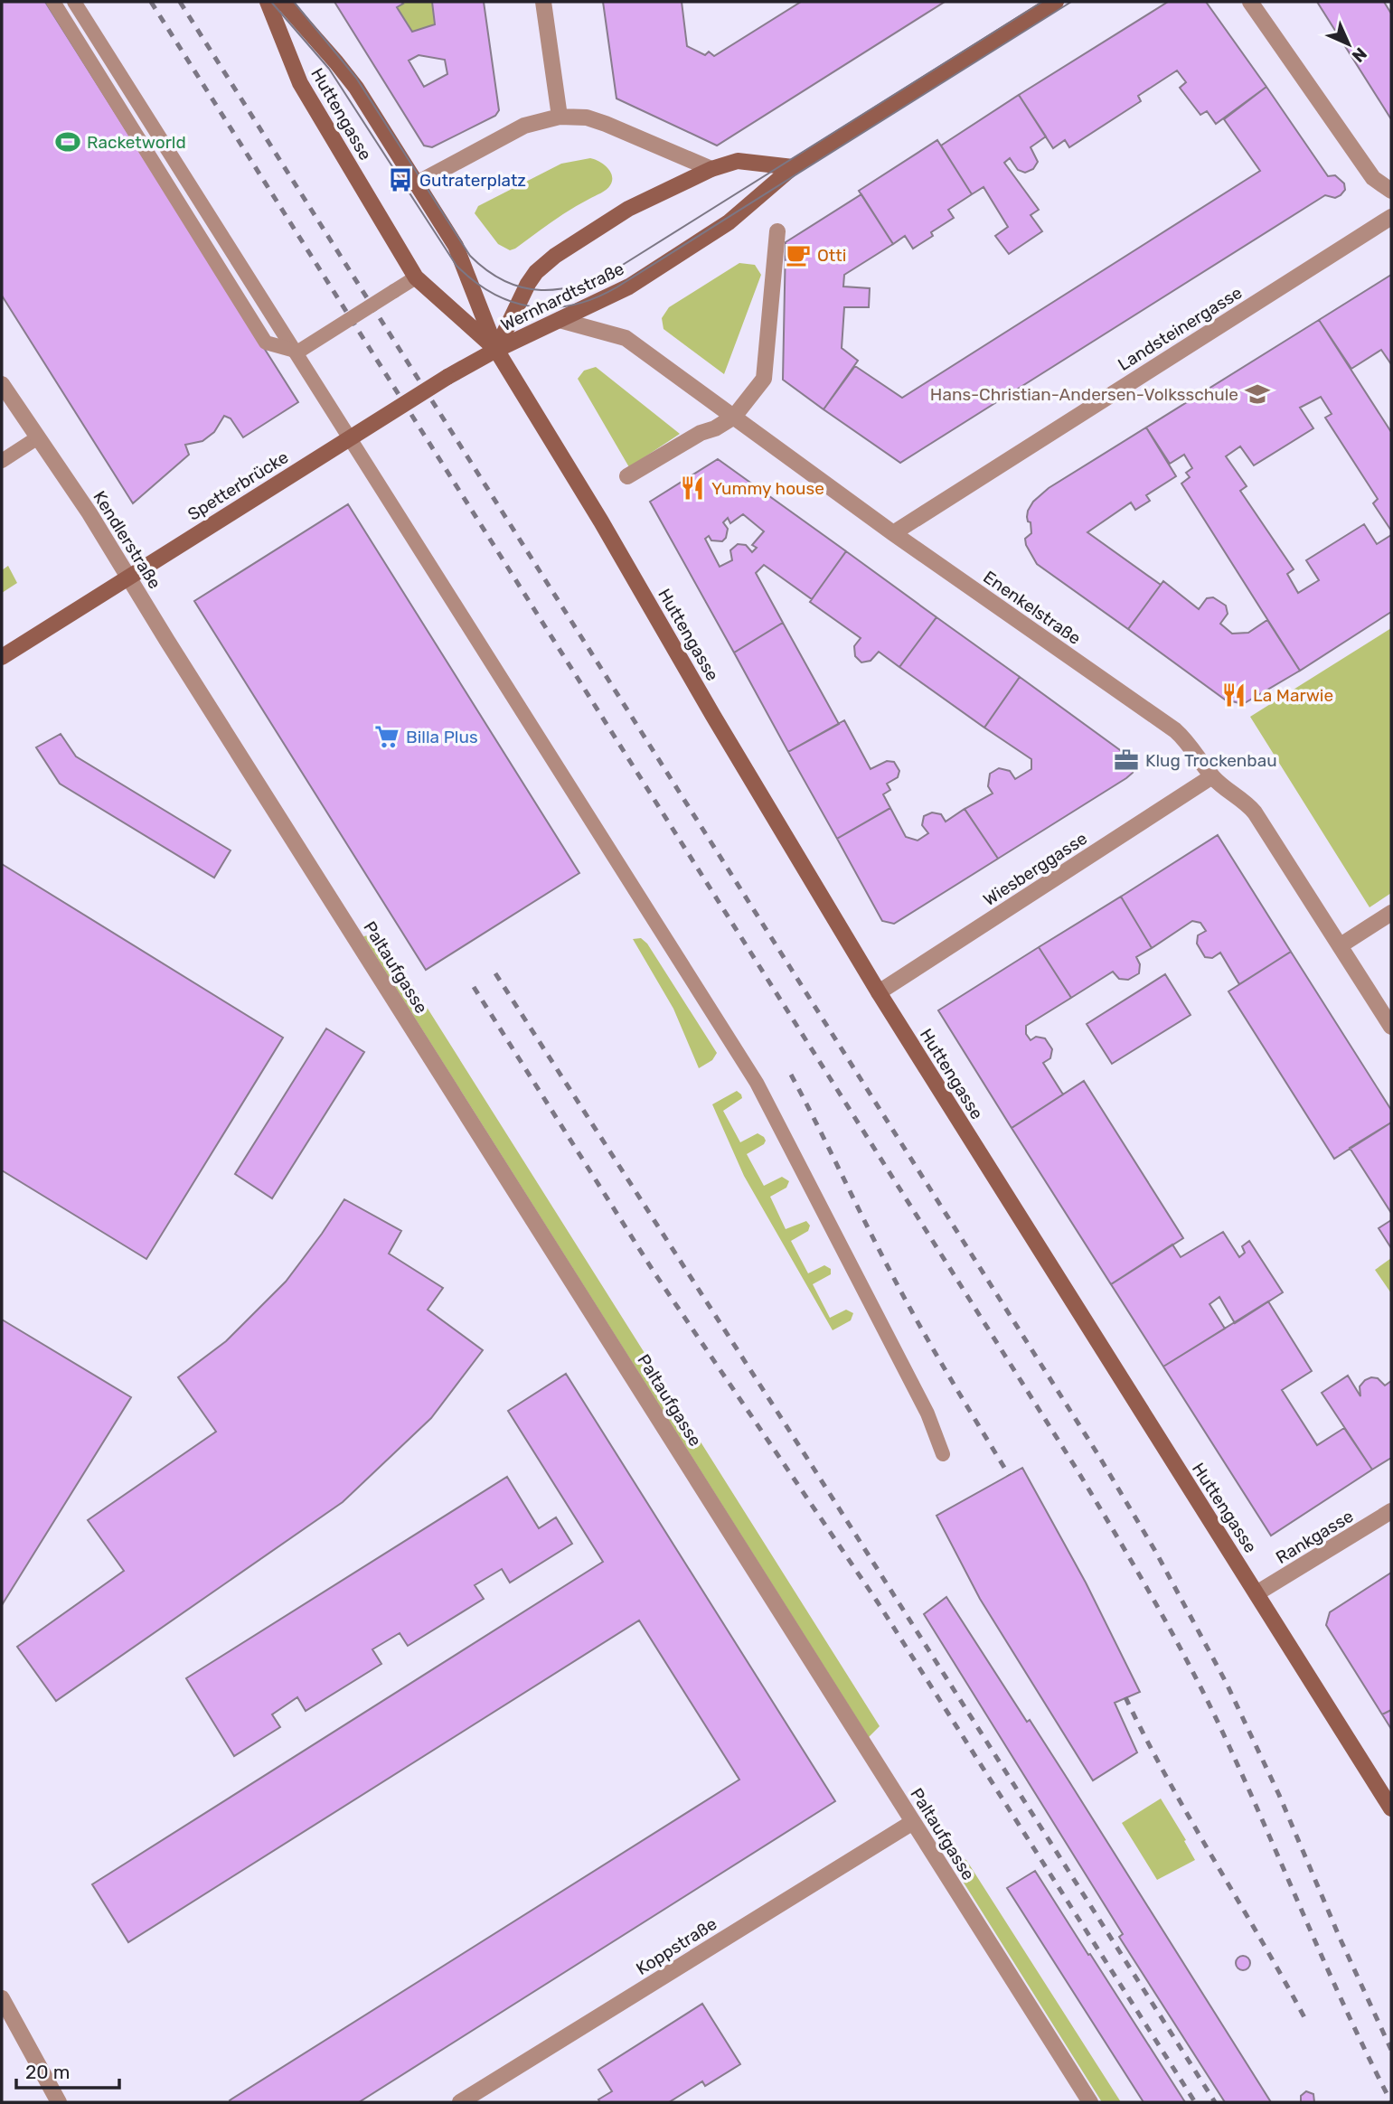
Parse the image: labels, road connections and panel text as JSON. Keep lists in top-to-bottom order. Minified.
{"streets":{"street":["Huttengasse","Wernhardtstraße","Landsteinergasse","Spetterbrücke","Kendlerstraße","Enenkelstraße","Wiesberggasse","Paltaufgasse","Rankgasse","Koppstraße"]},"crossings":[["Huttengasse","Wernhardtstraße"],["Huttengasse","Spetterbrücke"],["Huttengasse","Wiesberggasse"],["Huttengasse","Rankgasse"],["Wernhardtstraße","Spetterbrücke"],["Wernhardtstraße","Enenkelstraße"],["Landsteinergasse","Enenkelstraße"],["Kendlerstraße","Paltaufgasse"],["Enenkelstraße","Wiesberggasse"],["Paltaufgasse","Koppstraße"]],"places":{"sports":["Racketworld"],"bus stop":["Gutraterplatz"],"cafe":["Otti"],"school or university":["Hans-Christian-Andersen-Volksschule"],"restaurant":["Yummy house","La Marwie"],"supermarket":["Billa Plus"],"office":["Klug Trockenbau"]},"scale_bar":"20 m","north":"bottom right"}
